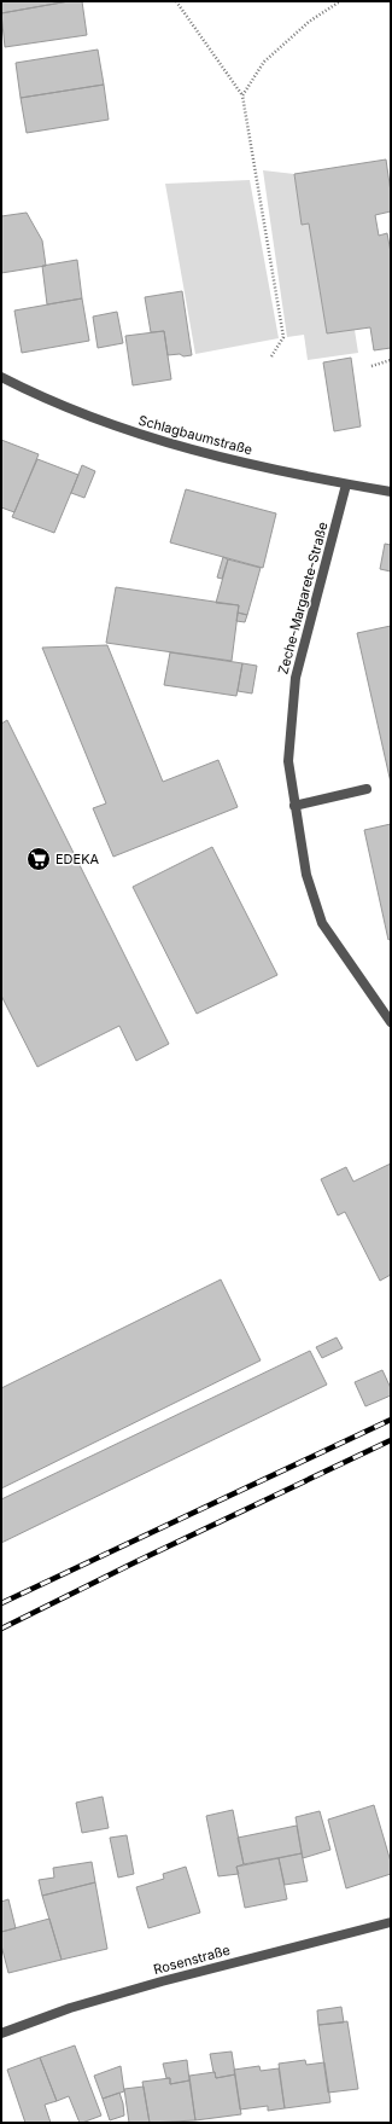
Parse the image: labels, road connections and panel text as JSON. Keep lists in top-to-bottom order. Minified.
{"streets":{"street":["Schlagbaumstraße","Zeche-Margarete-Straße","Rosenstraße"]},"crossings":[["Schlagbaumstraße","Zeche-Margarete-Straße"]],"places":{"supermarket":["EDEKA"]}}
